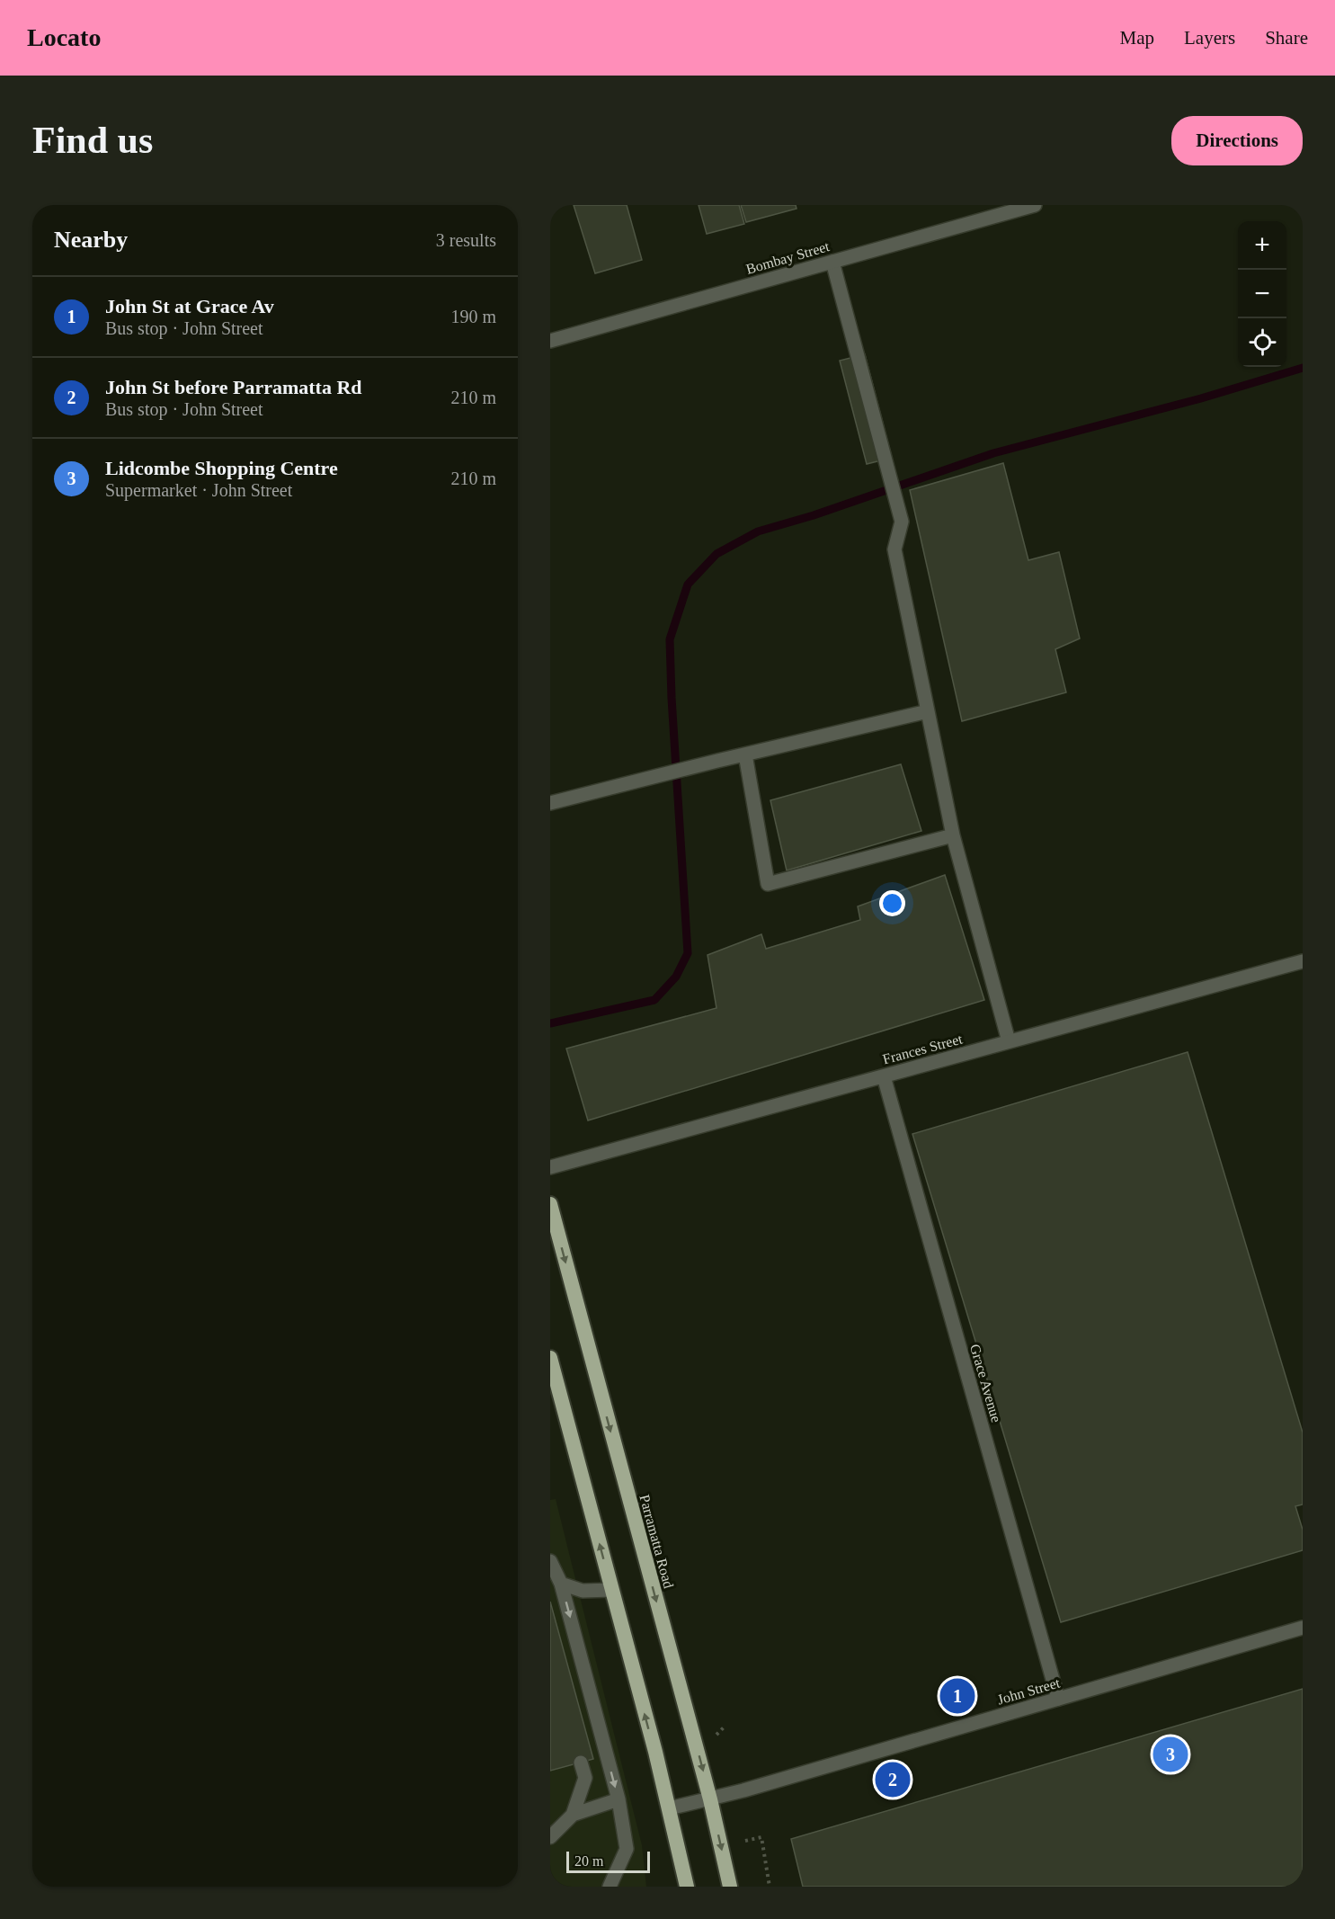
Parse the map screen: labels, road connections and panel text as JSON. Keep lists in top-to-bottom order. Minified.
{"streets":{"highway":["Parramatta Road"],"street":["Bombay Street","Frances Street","Grace Avenue","John Street"]},"crossings":[["Frances Street","Grace Avenue"],["Grace Avenue","John Street"],["Parramatta Road","John Street"]],"scale_bar":"20 m","page":{"header":"Locato","nav":["Map","Layers","Share"],"buttons":"Directions","title":"Find us","heading":["Nearby","3 results"],"map_buttons":["+","−"],"list":[{"mark":"1","name":"John St at Grace Av","note":"Bus stop · John Street","value":"190 m"},{"mark":"2","name":"John St before Parramatta Rd","note":"Bus stop · John Street","value":"210 m"},{"mark":"3","name":"Lidcombe Shopping Centre","note":"Supermarket · John Street","value":"210 m"}],"pins":["1","3","2"],"scale":"20 m"}}
